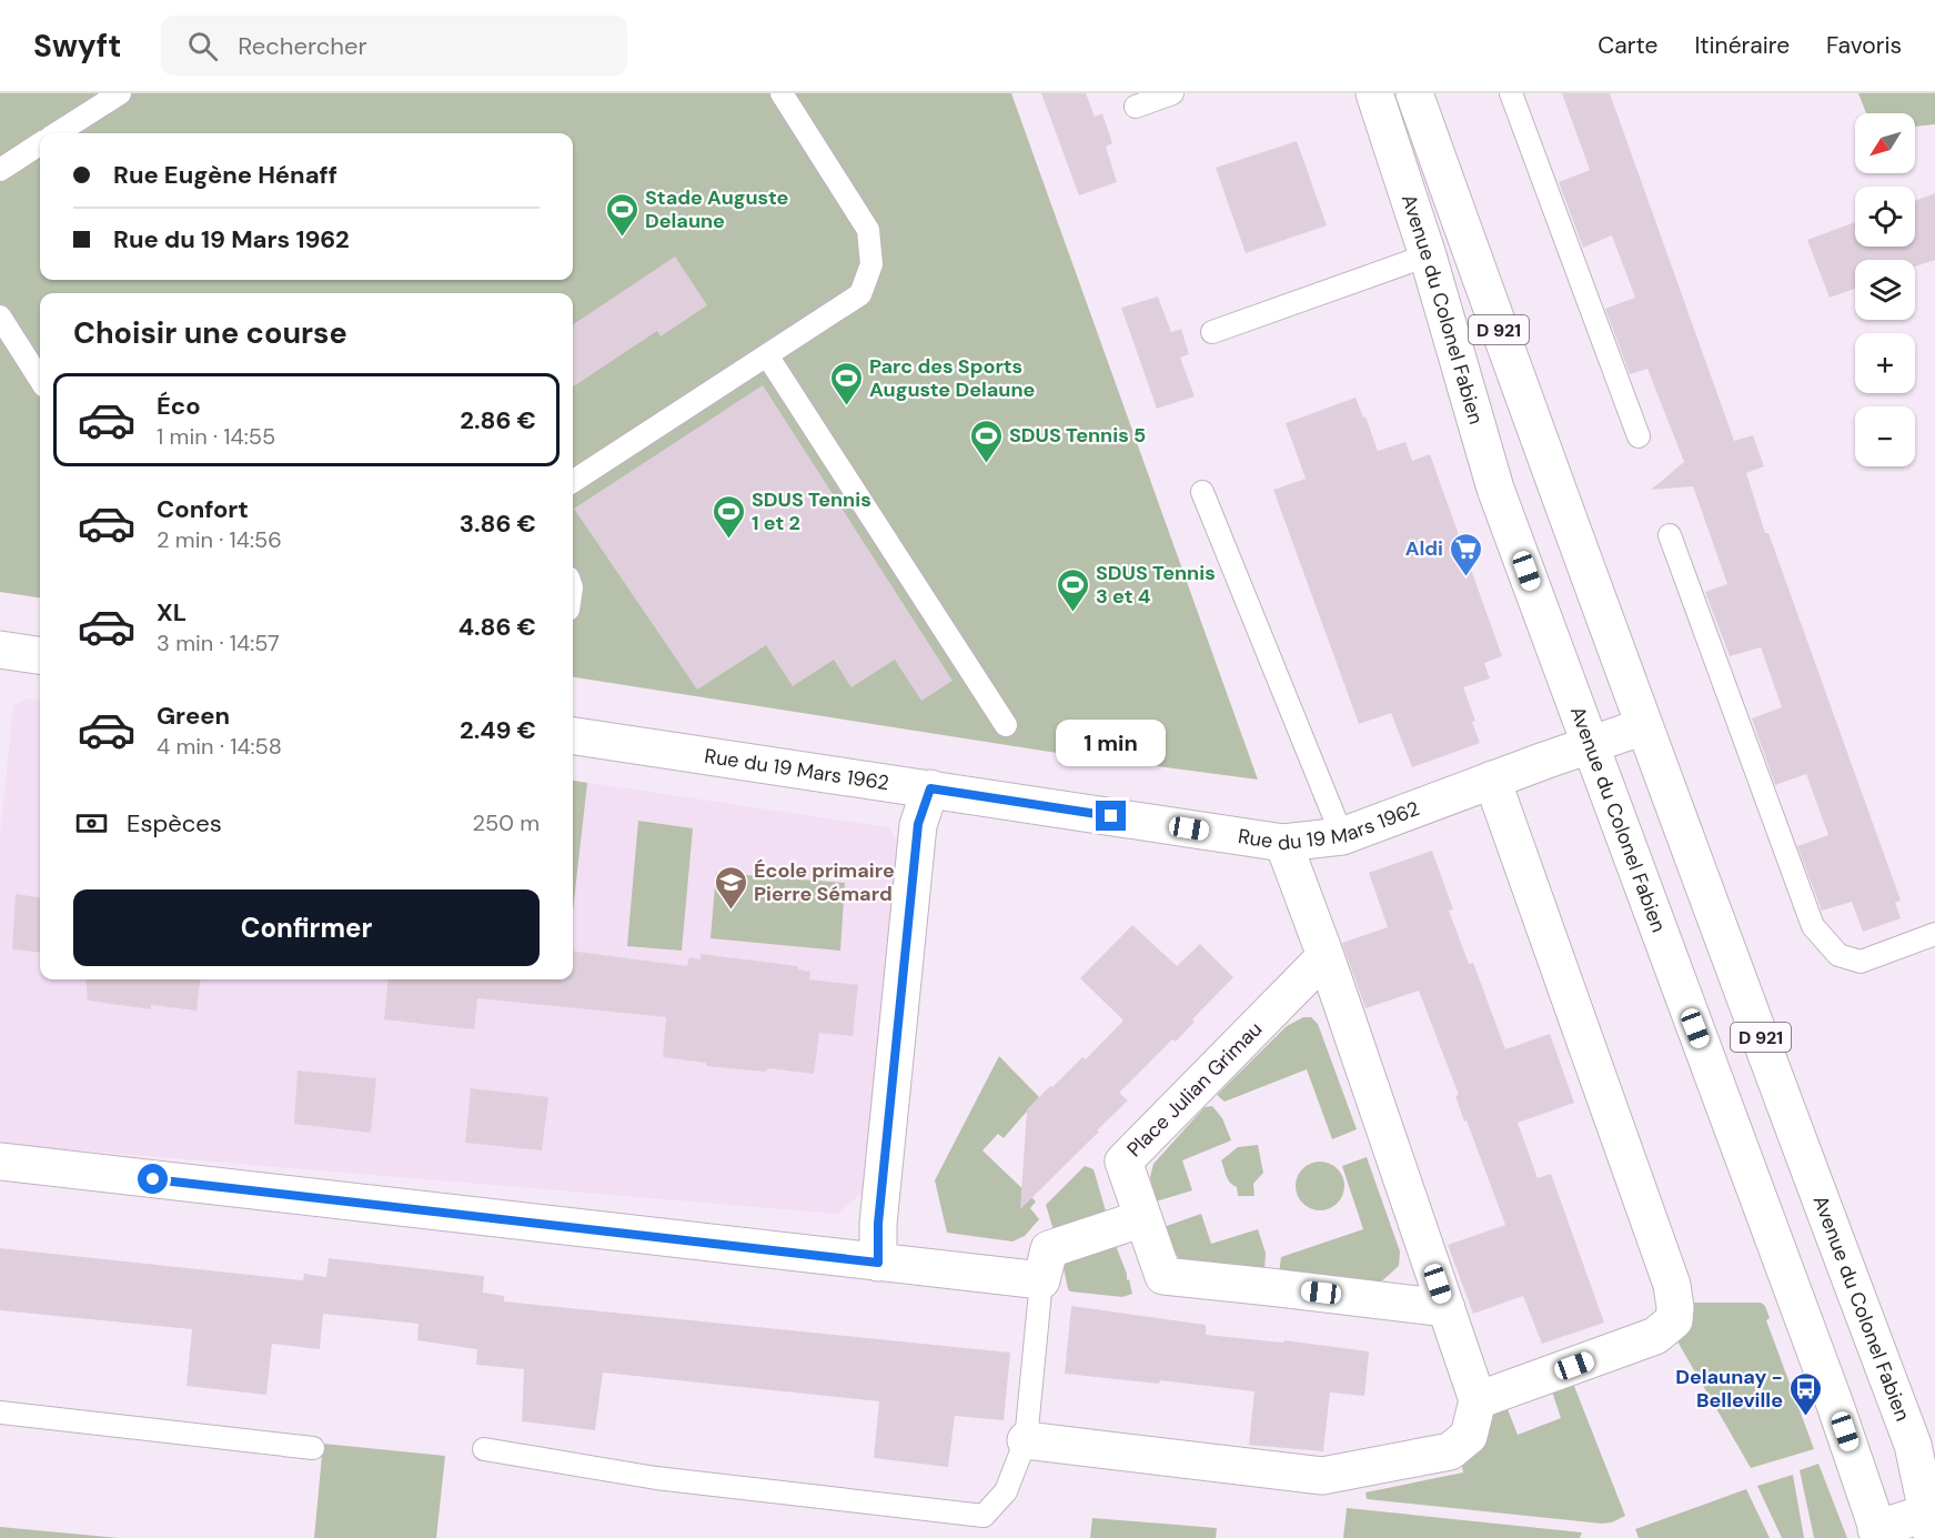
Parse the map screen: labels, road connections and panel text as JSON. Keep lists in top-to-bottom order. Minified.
{"streets":{"street":["Avenue du Colonel Fabien","D 921","Rue du 19 Mars 1962","Place Julian Grimau"]},"crossings":[["Avenue du Colonel Fabien","Rue du 19 Mars 1962"]],"places":{"sports":["Stade Auguste Delaune","Parc des Sports Auguste Delaune","SDUS Tennis 5","SDUS Tennis 1 et 2","SDUS Tennis 3 et 4"],"supermarket":["Aldi"],"school or university":["École primaire Pierre Sémard"],"bus stop":["Delaunay - Belleville"]},"north":"bottom left","page":{"header":"Swyft","search":"Rechercher","nav":["Carte","Itinéraire","Favoris"],"map_buttons":["+","−"],"banner":["Rue Eugène Hénaff","Rue du 19 Mars 1962"],"heading":"Choisir une course","list":[{"name":"Éco","note":"1 min · 14:55","value":"2.86 €"},{"name":"Confort","note":"2 min · 14:56","value":"3.86 €"},{"name":"XL","note":"3 min · 14:57","value":"4.86 €"},{"name":"Green","note":"4 min · 14:58","value":"2.49 €"}],"bubble":"1 min","pay":["Espèces","250 m"],"buttons":"Confirmer"}}
